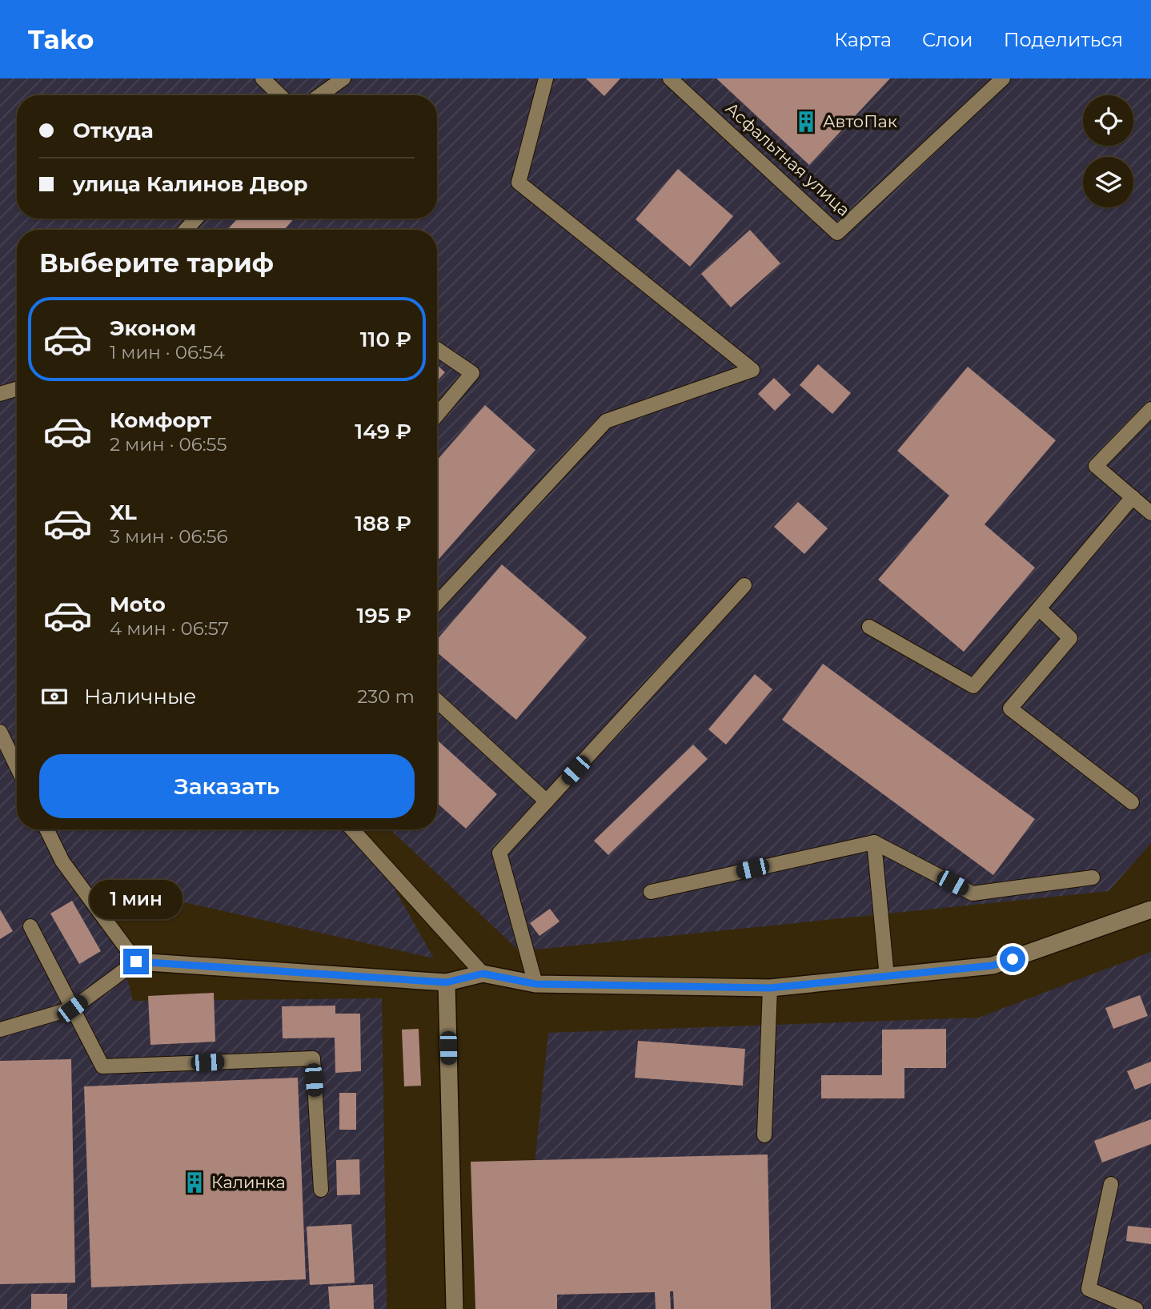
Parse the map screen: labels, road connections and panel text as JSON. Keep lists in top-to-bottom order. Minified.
{"streets":{"lane":["Асфальтная улица"]},"places":{"building":["АвтоПак","Калинка"]},"page":{"header":"Tako","nav":["Карта","Слои","Поделиться"],"banner":["Откуда","улица Калинов Двор"],"heading":"Выберите тариф","list":[{"name":"Эконом","note":"1 мин · 06:54","value":"110 ₽"},{"name":"Комфорт","note":"2 мин · 06:55","value":"149 ₽"},{"name":"XL","note":"3 мин · 06:56","value":"188 ₽"},{"name":"Moto","note":"4 мин · 06:57","value":"195 ₽"}],"pay":["Наличные","230 m"],"buttons":"Заказать","bubble":"1 мин"}}
